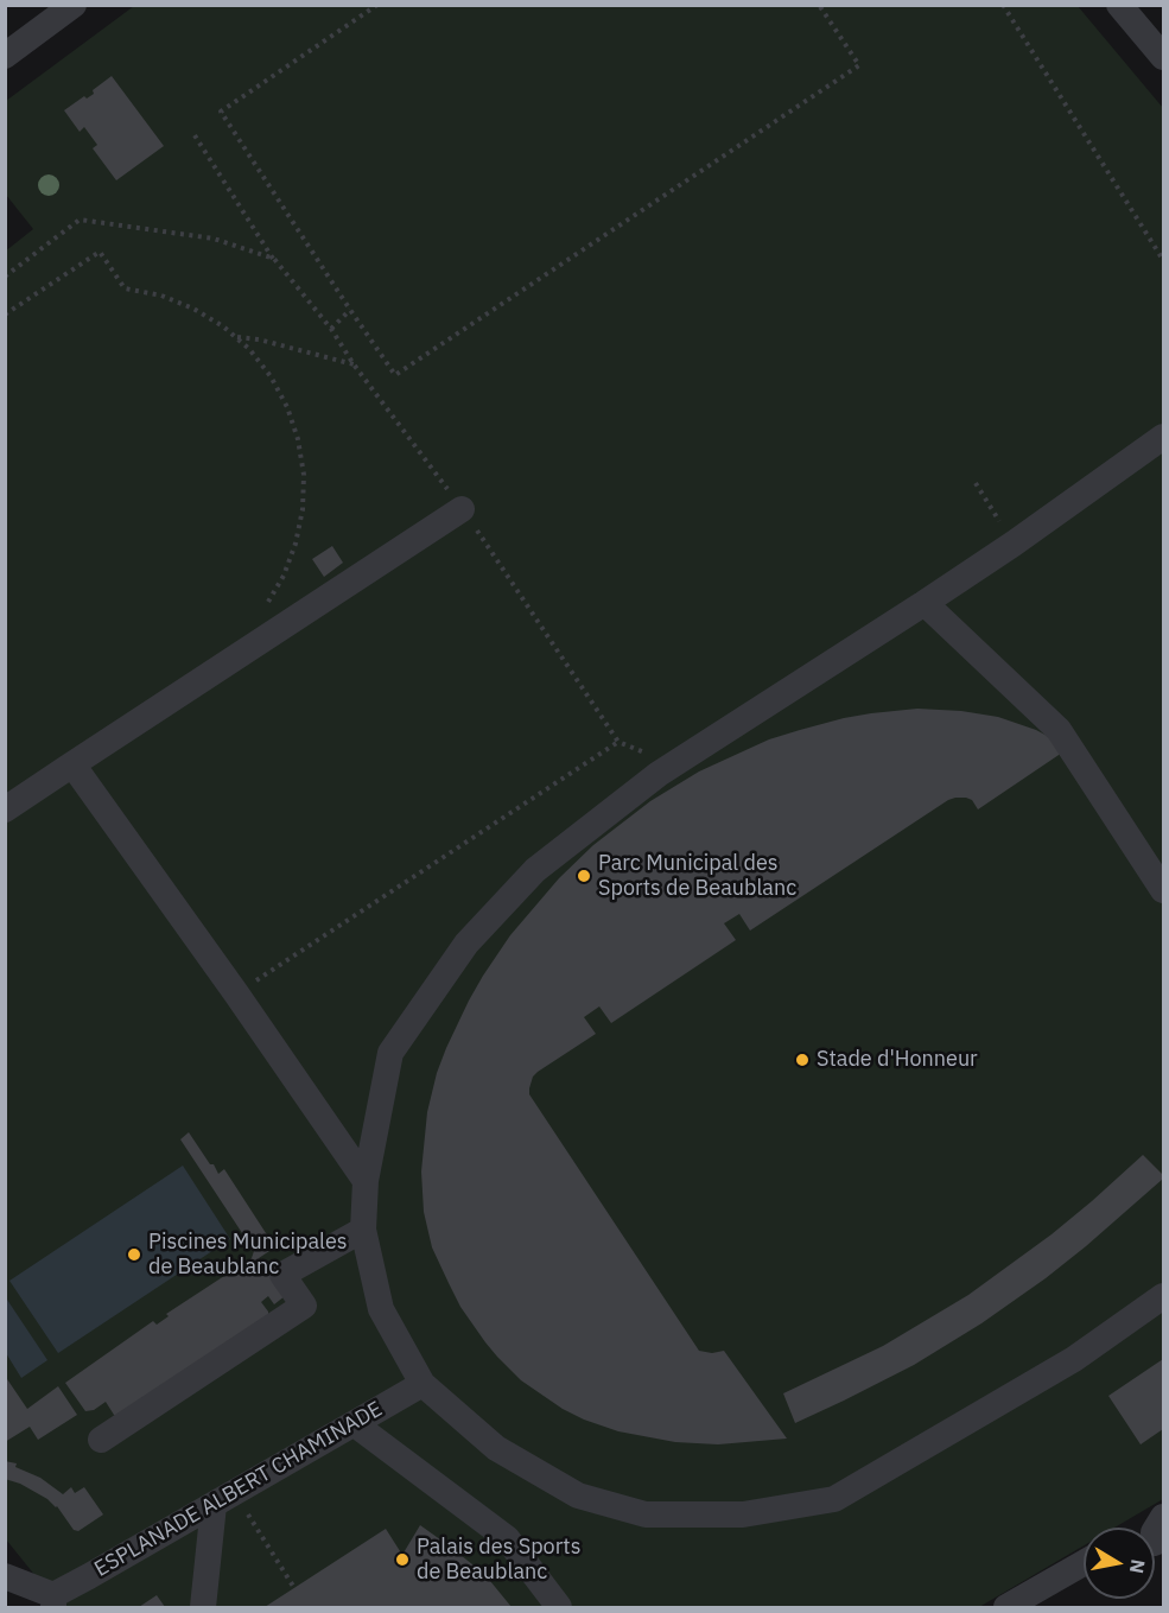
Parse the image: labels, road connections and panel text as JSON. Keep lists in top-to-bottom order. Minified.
{"streets":{"street":["ESPLANADE ALBERT CHAMINADE"]},"places":["Parc Municipal des Sports de Beaublanc","Stade d'Honneur","Piscines Municipales de Beaublanc","Palais des Sports de Beaublanc"],"north":"right"}
